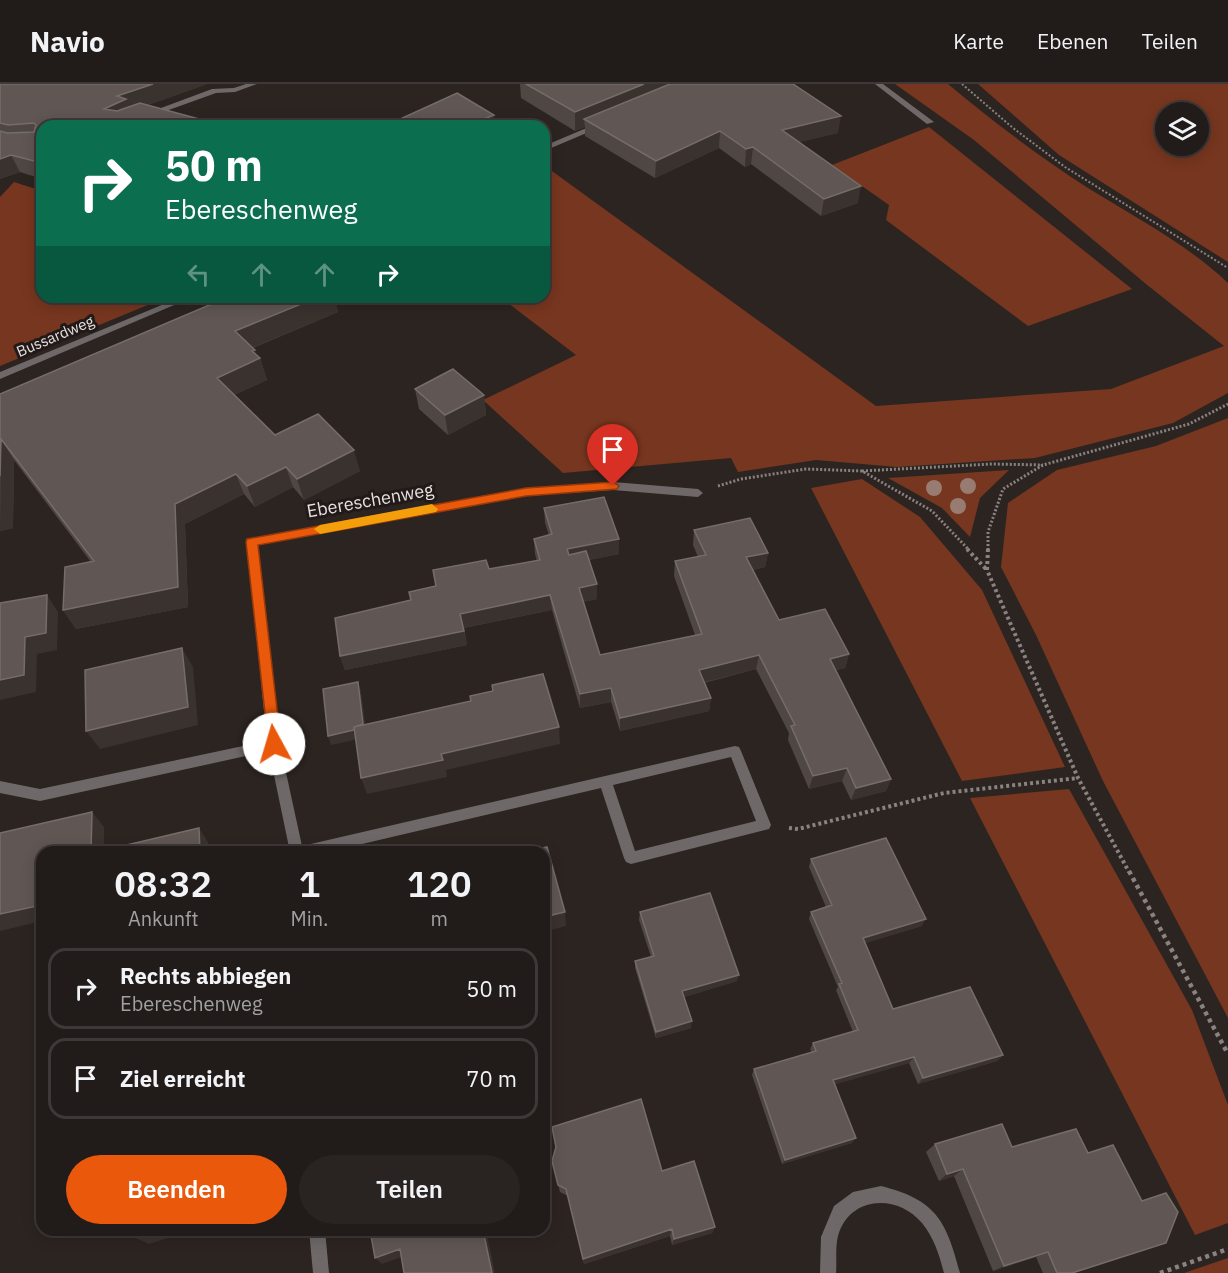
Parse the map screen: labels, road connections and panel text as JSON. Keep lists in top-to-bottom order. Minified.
{"streets":{"street":["Bussardweg","Ebereschenweg"]},"page":{"header":"Navio","nav":["Karte","Ebenen","Teilen"],"turn":["50 m","Ebereschenweg"],"eta":["08:32","Ankunft","1","Min.","120","m"],"list":[{"name":"Rechts abbiegen","note":"Ebereschenweg","value":"50 m"},{"name":"Ziel erreicht","value":"70 m"}],"buttons":["Beenden","Teilen"]}}
